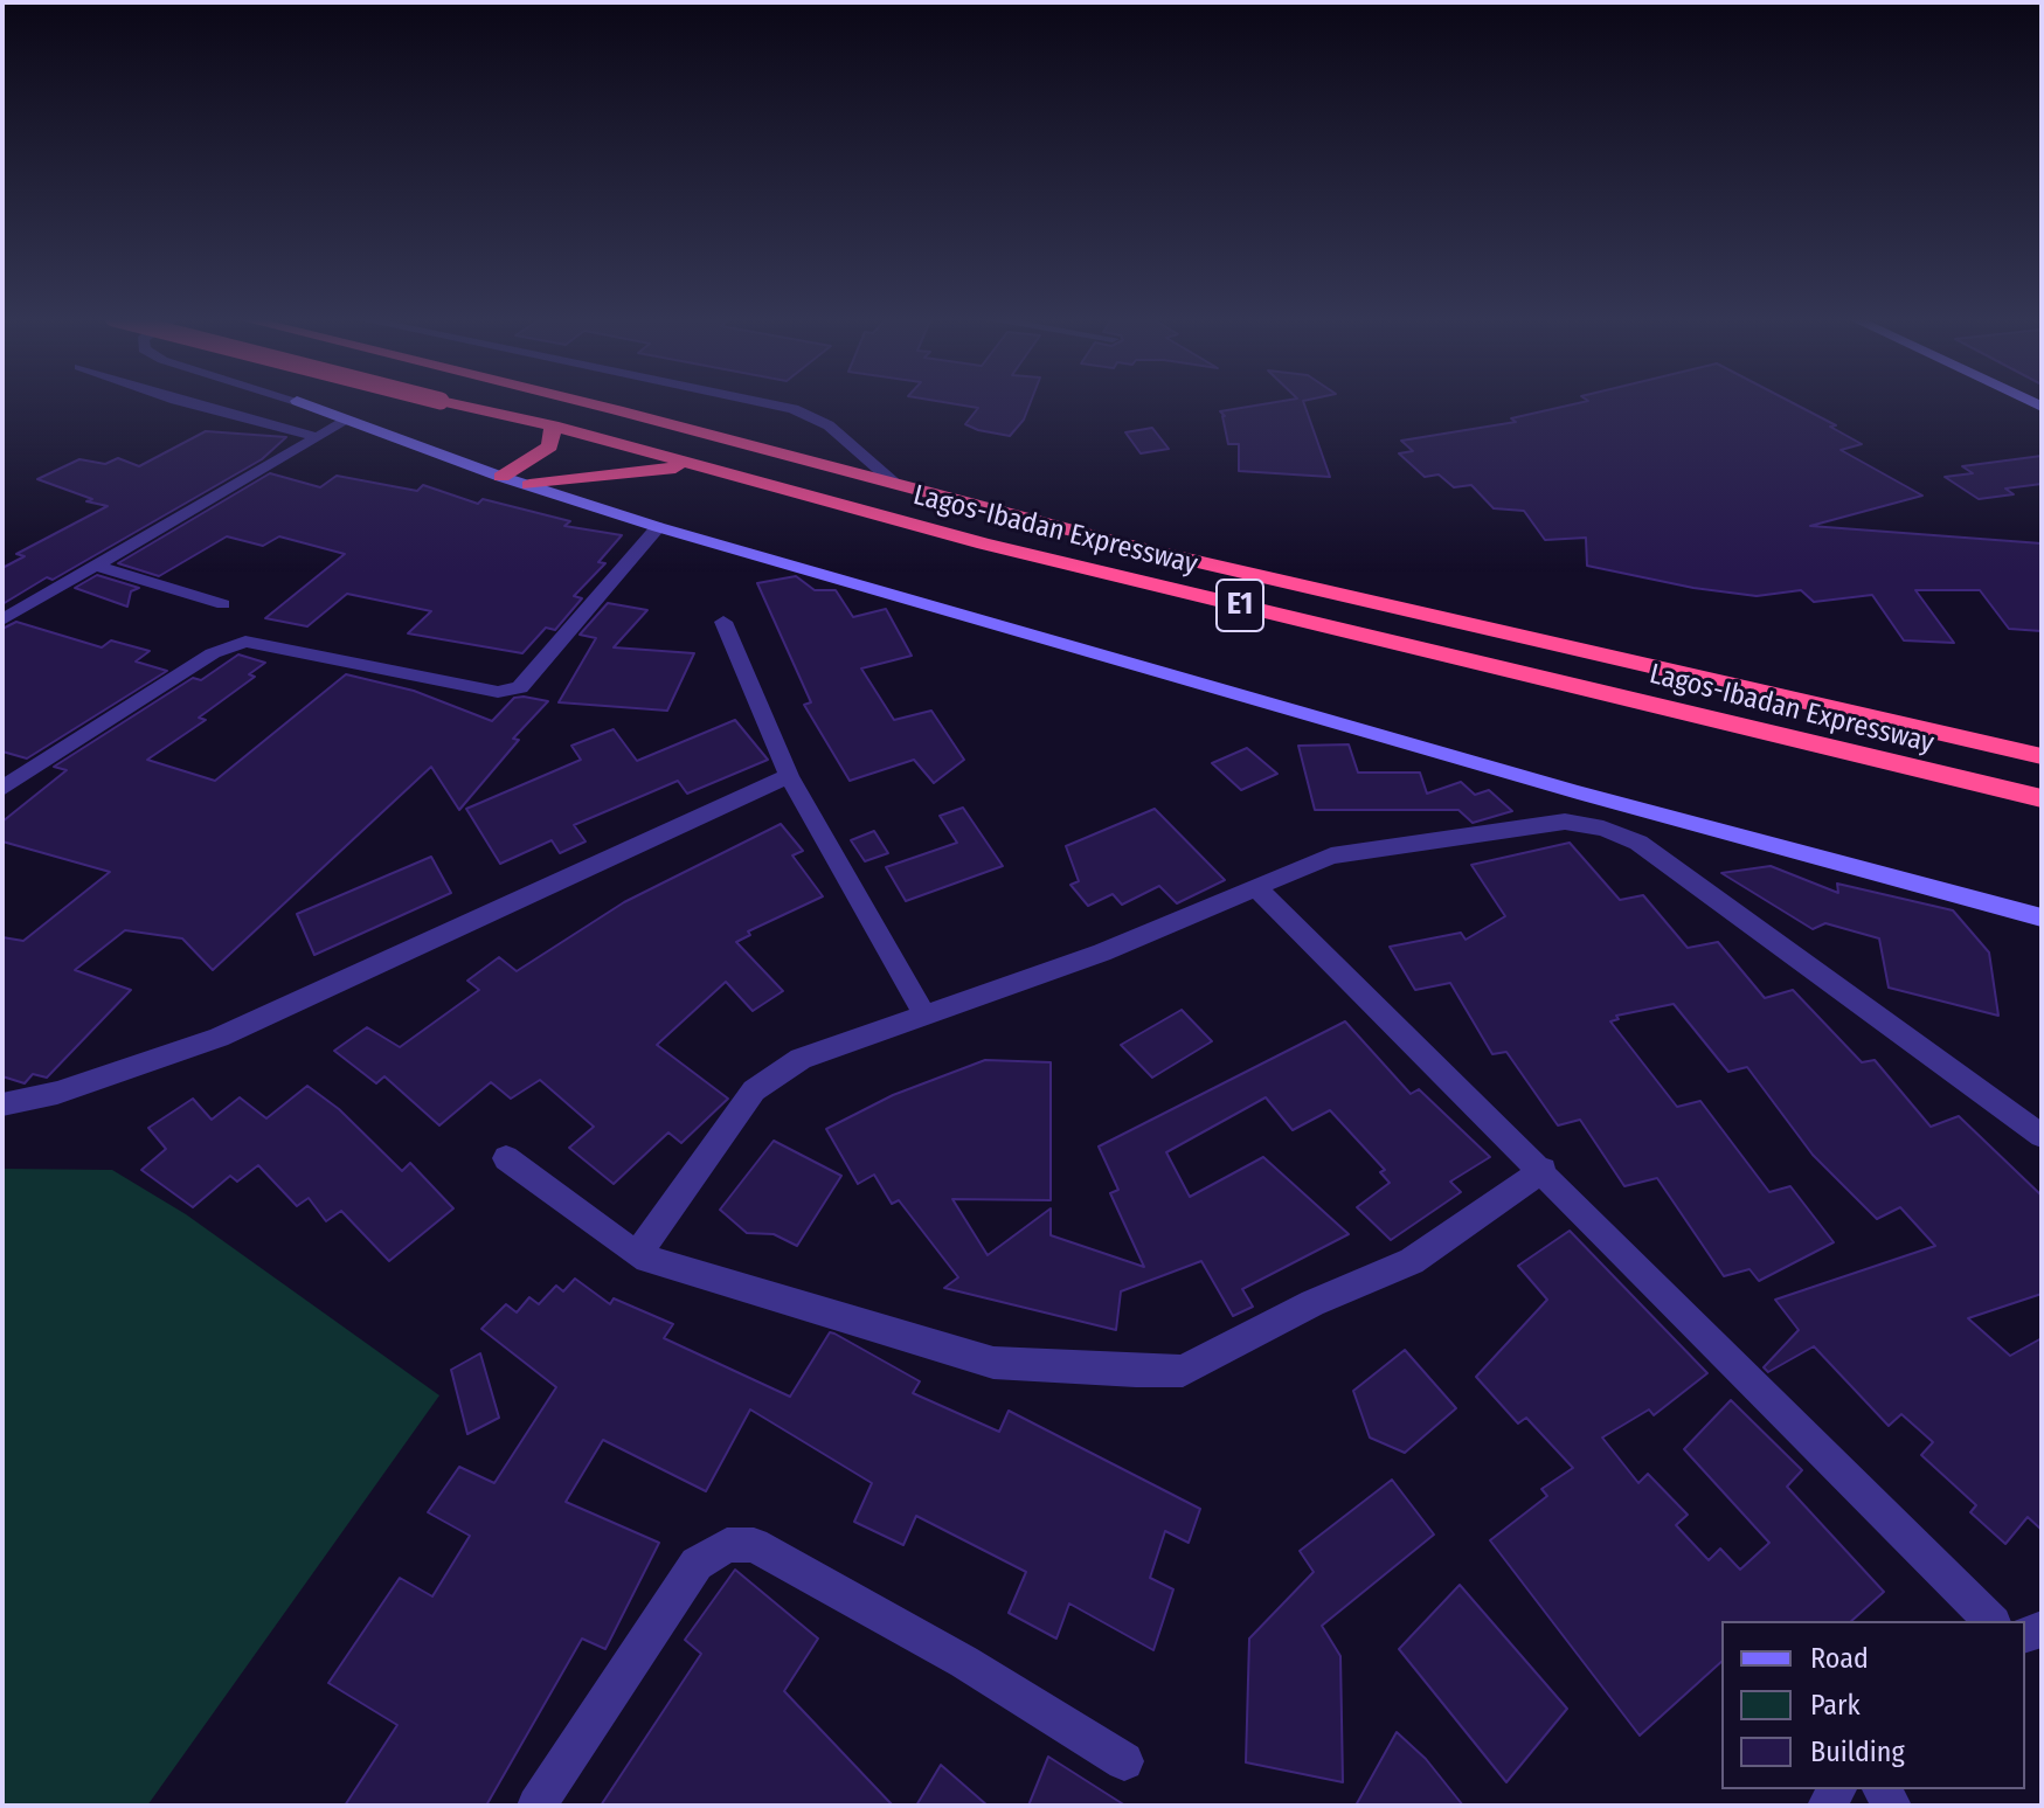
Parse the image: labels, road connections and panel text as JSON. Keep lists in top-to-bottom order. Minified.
{"streets":{"highway":["Lagos-Ibadan Expressway","E1"]},"legend":["Road","Park","Building"]}
